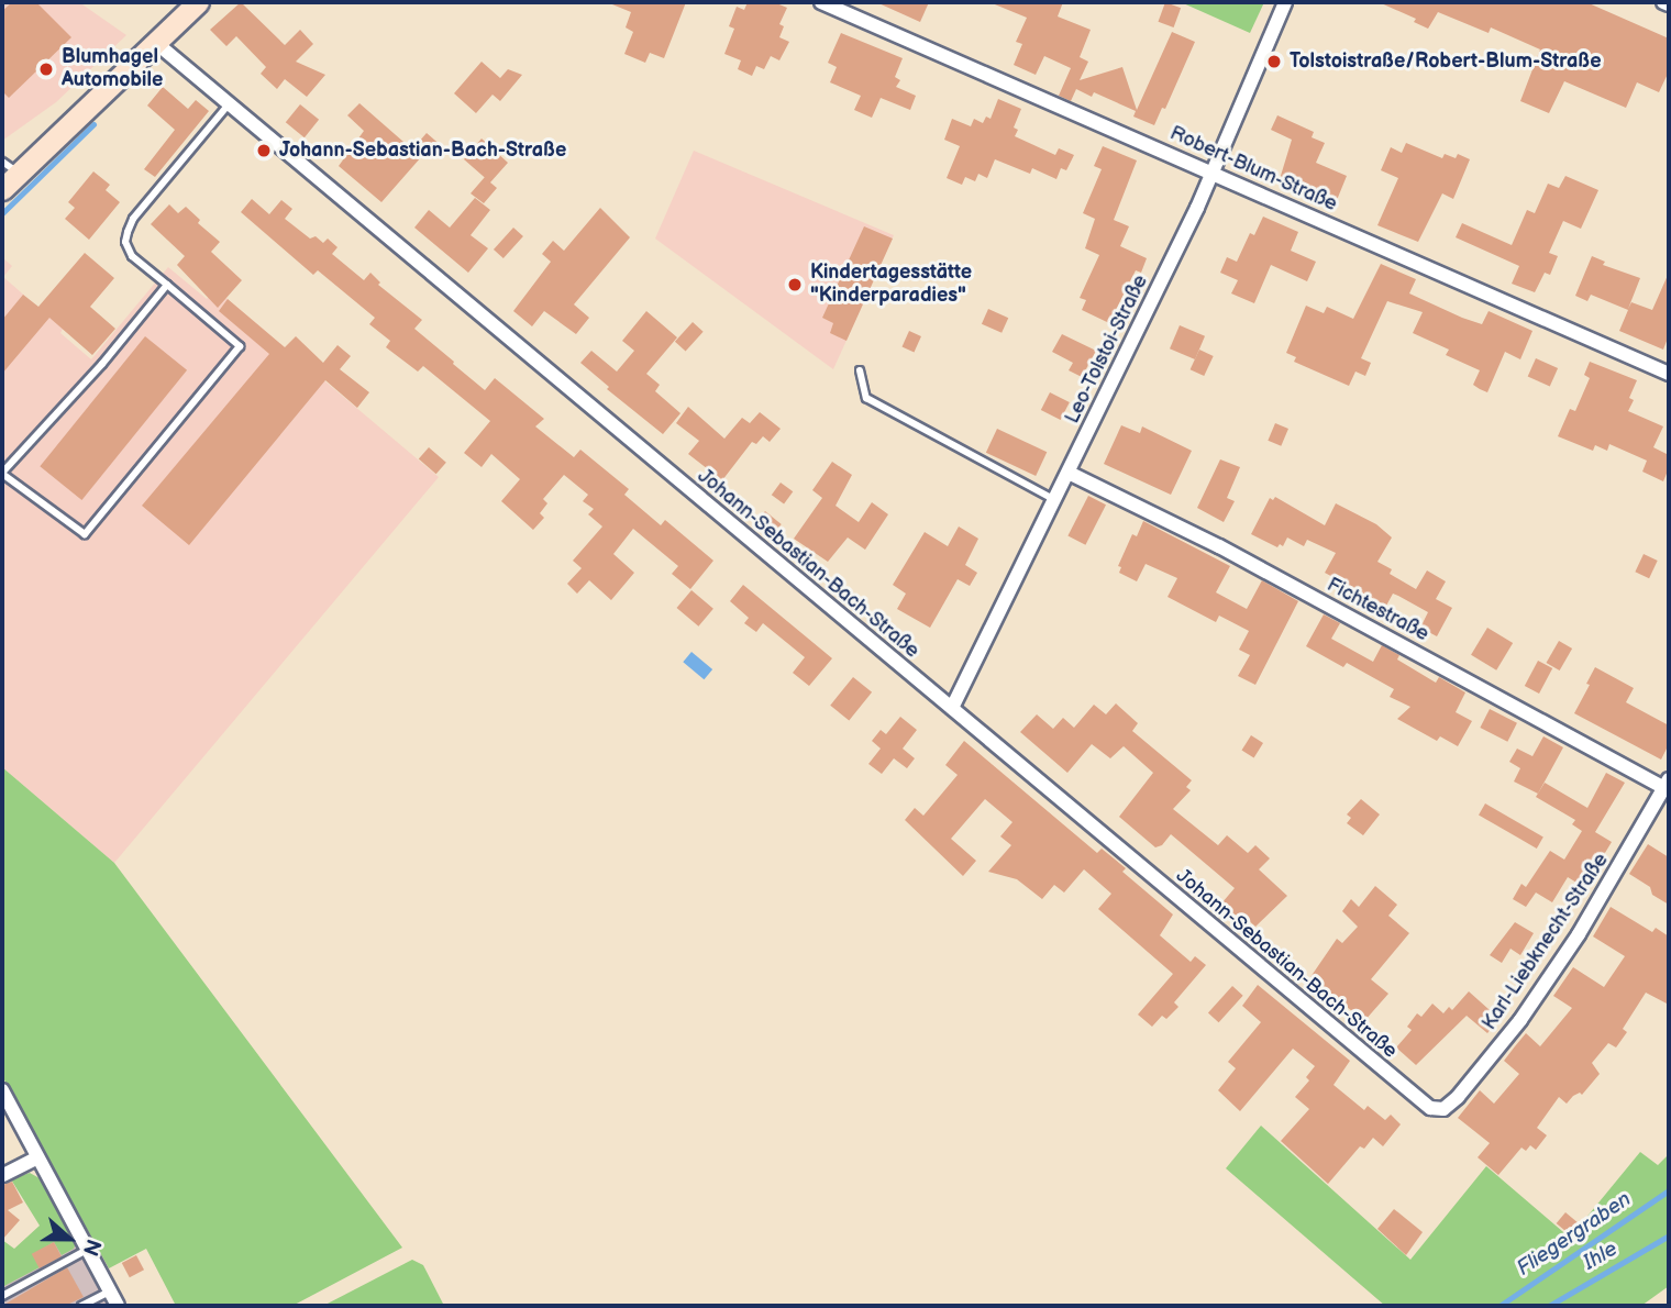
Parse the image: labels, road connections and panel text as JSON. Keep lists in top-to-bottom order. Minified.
{"streets":{"street":["Robert-Blum-Straße","Leo-Tolstoi-Straße","Johann-Sebastian-Bach-Straße","Fichtestraße","Karl-Liebknecht-Straße"]},"crossings":[["Robert-Blum-Straße","Leo-Tolstoi-Straße"],["Leo-Tolstoi-Straße","Johann-Sebastian-Bach-Straße"],["Leo-Tolstoi-Straße","Fichtestraße"],["Johann-Sebastian-Bach-Straße","Karl-Liebknecht-Straße"],["Fichtestraße","Karl-Liebknecht-Straße"]],"water":["Fliegergraben","Ihle"],"places":["Tolstoistraße/Robert-Blum-Straße","Blumhagel Automobile","Johann-Sebastian-Bach-Straße","Kindertagesstätte \"Kinderparadies\""],"north":"right"}
